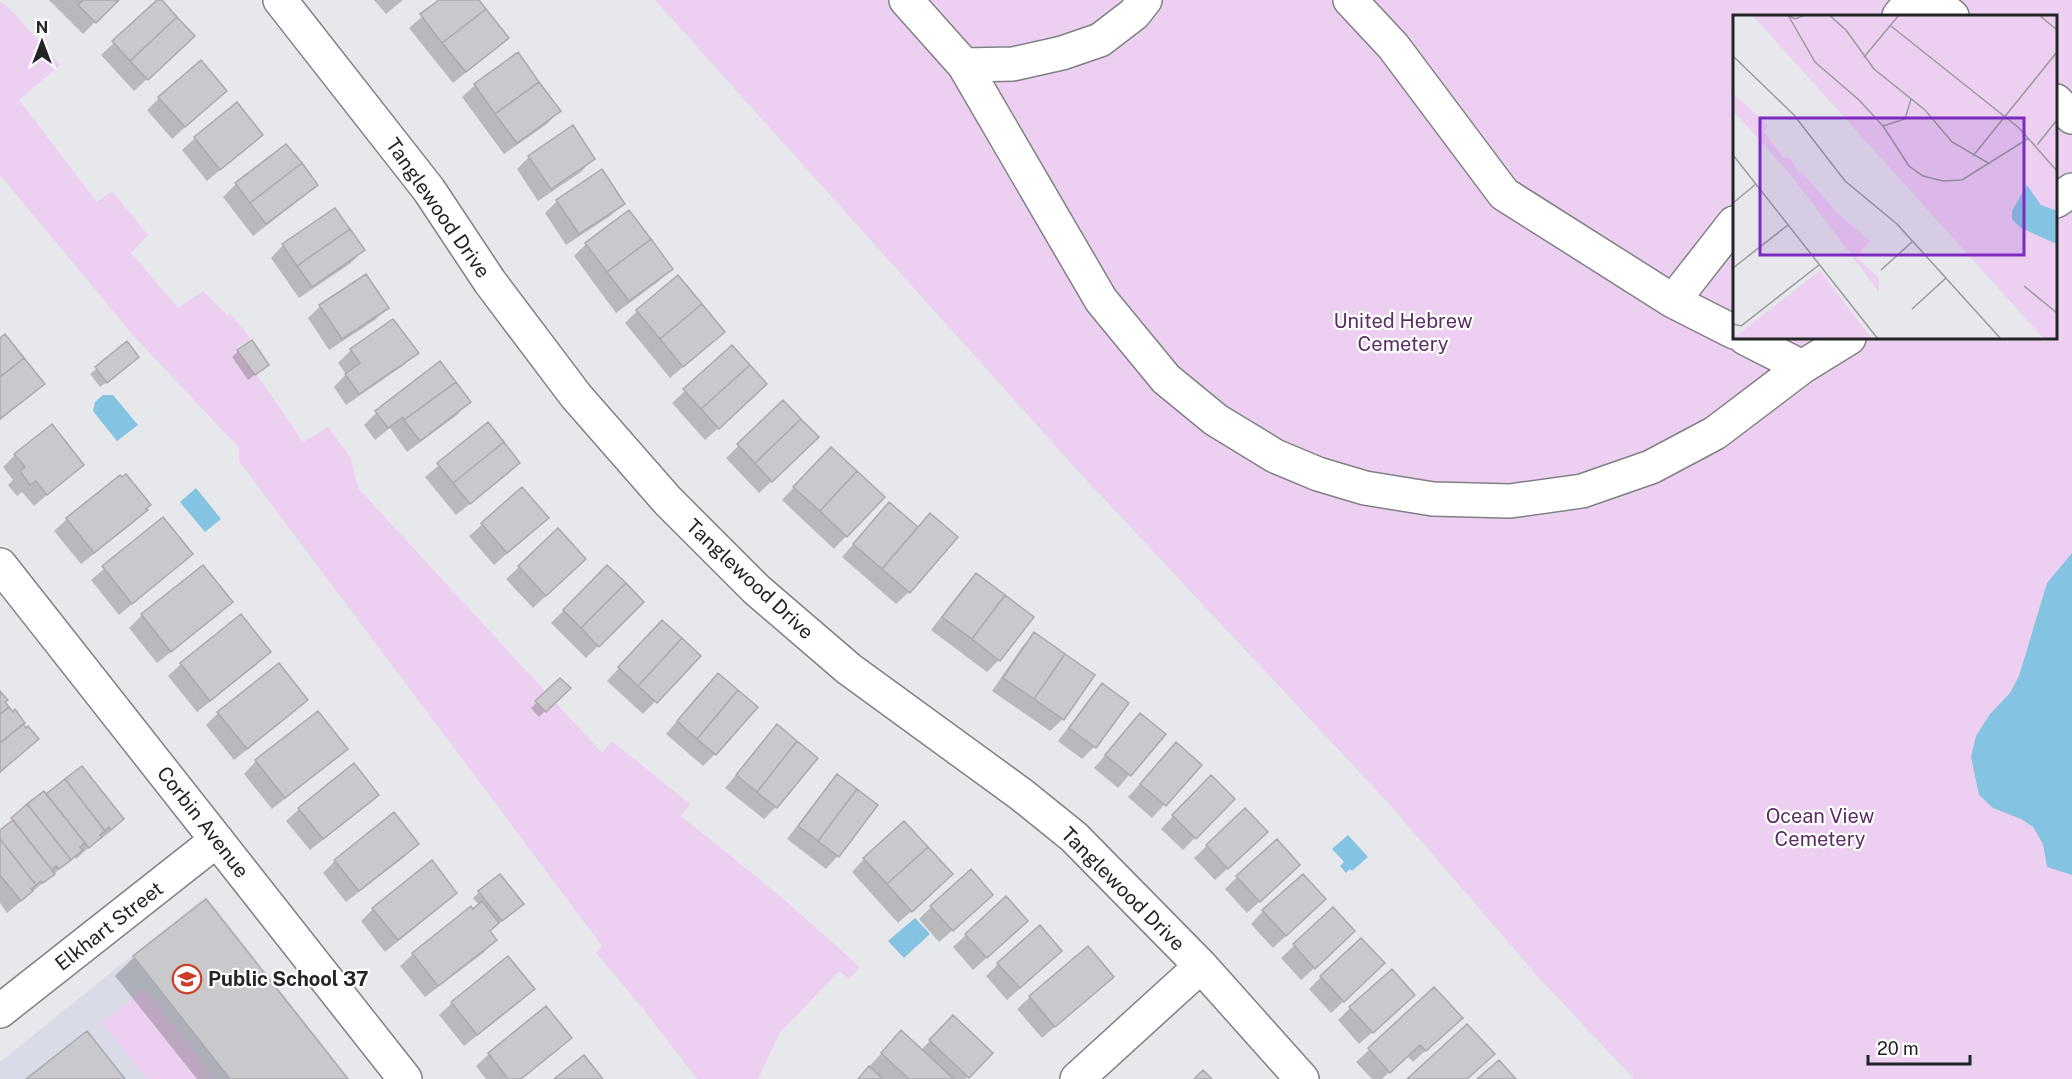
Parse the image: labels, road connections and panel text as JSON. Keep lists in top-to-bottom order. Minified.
{"streets":{"street":["Tanglewood Drive","Corbin Avenue","Elkhart Street"]},"crossings":[["Corbin Avenue","Elkhart Street"]],"parks":["United Hebrew Cemetery","Ocean View Cemetery"],"places":{"school or university":["Public School 37"]},"scale_bar":"20 m","north":"top"}
